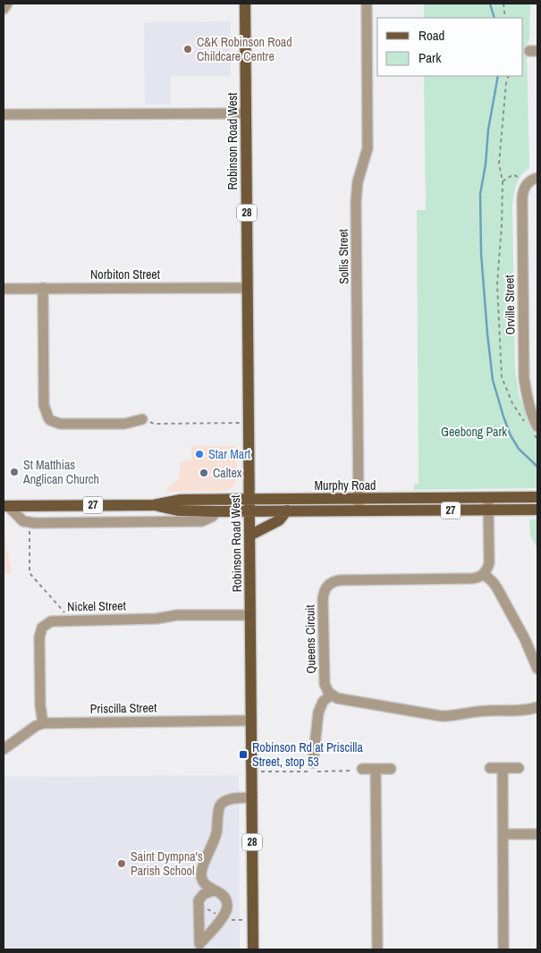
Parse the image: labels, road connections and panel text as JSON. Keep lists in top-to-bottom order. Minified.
{"streets":{"main road":["Robinson Road West","28","Murphy Road","27"],"street":["Sollis Street","Norbiton Street","Orville Street","Nickel Street","Queens Circuit","Priscilla Street"]},"crossings":[["Robinson Road West","Norbiton Street"],["Robinson Road West","Murphy Road"],["Robinson Road West","Nickel Street"],["Robinson Road West","Priscilla Street"],["Sollis Street","Murphy Road"],["Nickel Street","Priscilla Street"]],"parks":["Geebong Park"],"places":{"other":["C&K Robinson Road Childcare Centre","Star Mart","St Matthias Anglican Church","Caltex","Saint Dympna's Parish School"],"transit":["Robinson Rd at Priscilla Street, stop 53"]},"legend":["Road","Park"]}
